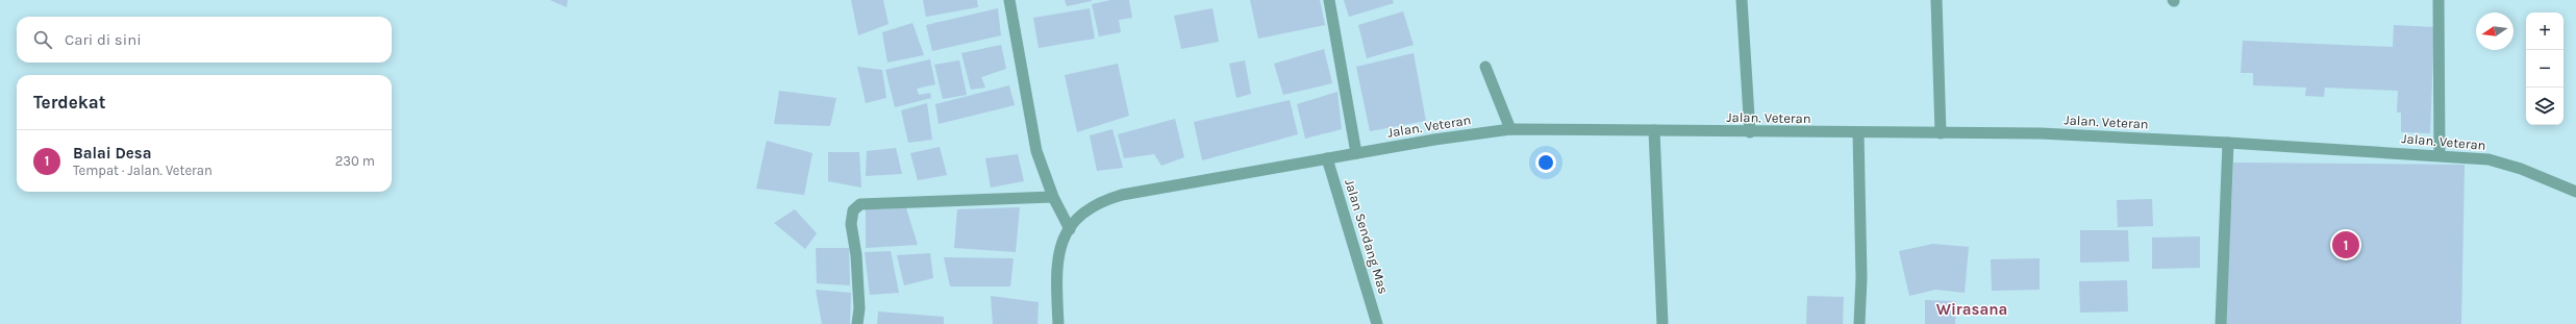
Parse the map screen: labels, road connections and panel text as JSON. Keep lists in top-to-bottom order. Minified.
{"streets":{"street":["Jalan. Veteran","Jalan Sendang Mas"]},"crossings":[["Jalan. Veteran","Jalan Sendang Mas"]],"districts":["Wirasana"],"north":"left","page":{"map_buttons":["+","−"],"search":"Cari di sini","heading":"Terdekat","list":[{"mark":"1","name":"Balai Desa","note":"Tempat · Jalan. Veteran","value":"230 m"}],"pins":"1"}}
